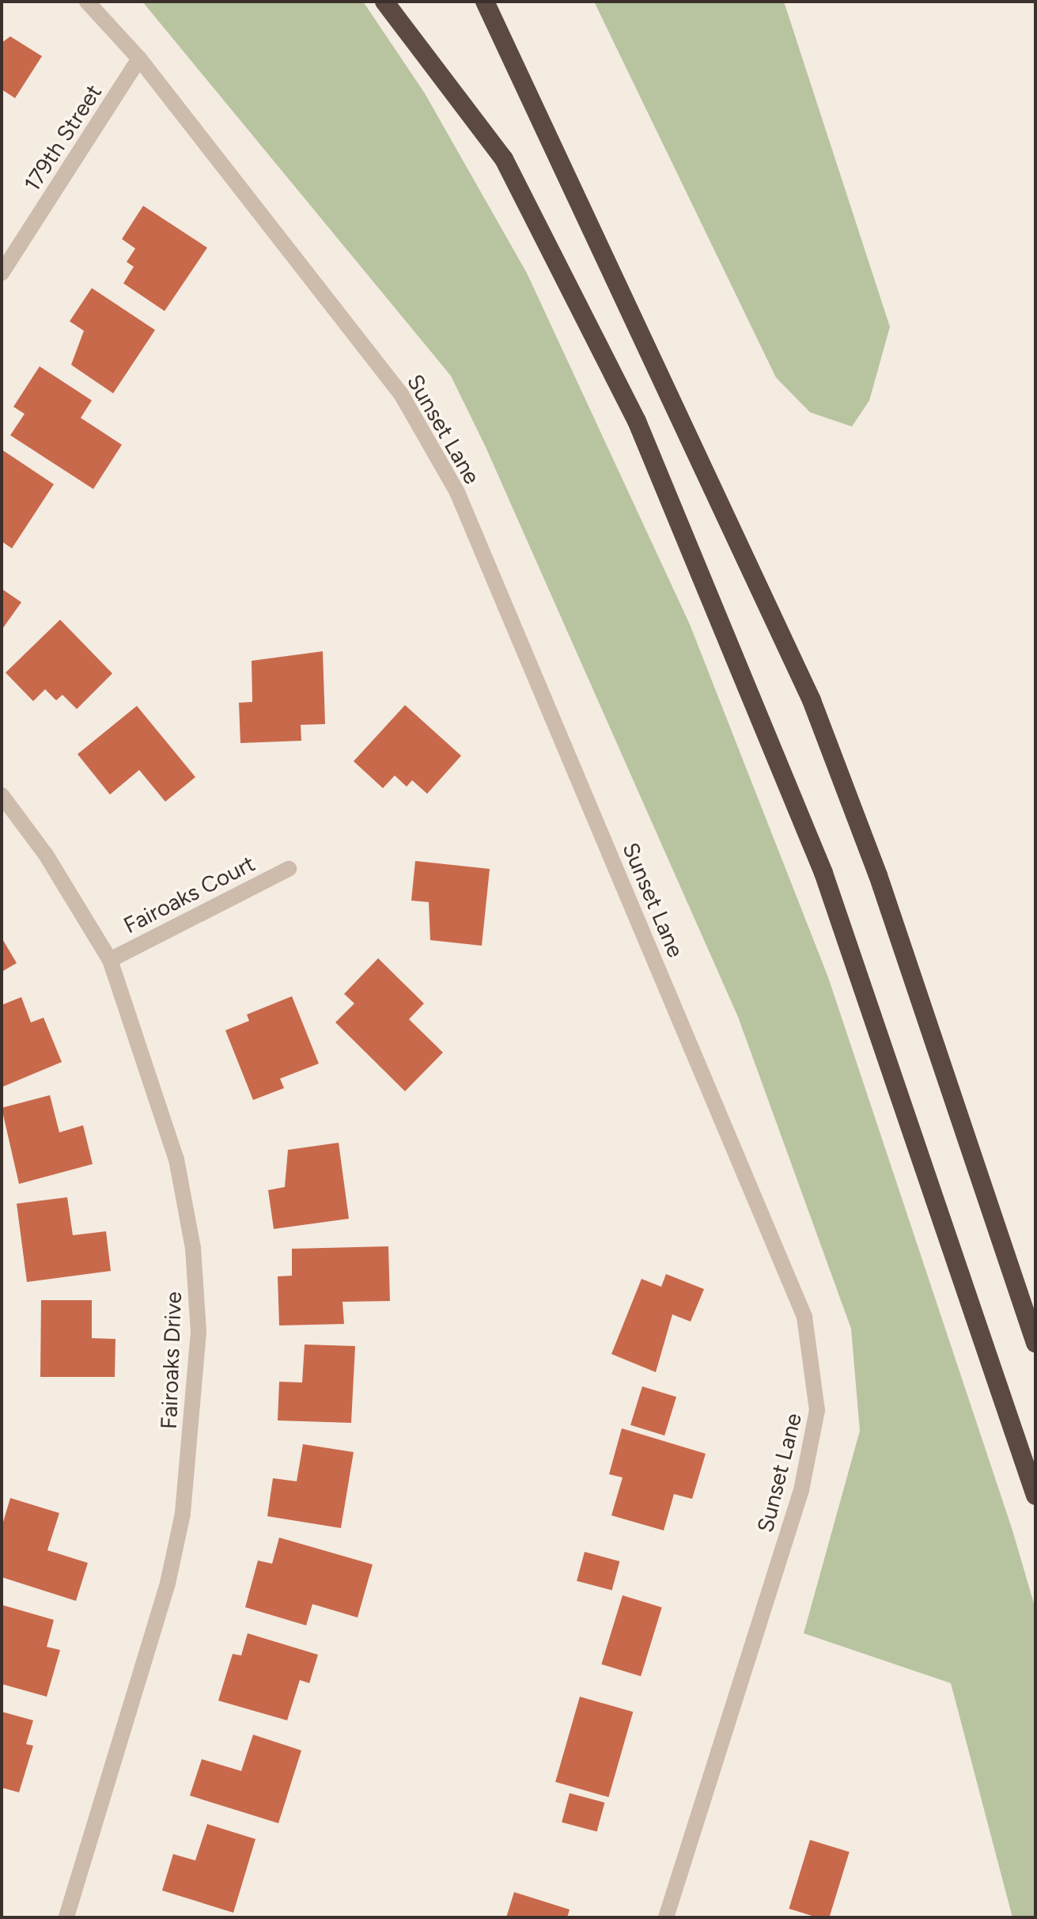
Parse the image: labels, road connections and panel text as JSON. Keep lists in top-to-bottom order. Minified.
{"streets":{"street":["179th Street","Sunset Lane","Fairoaks Court","Fairoaks Drive"]},"crossings":[["179th Street","Sunset Lane"],["Fairoaks Court","Fairoaks Drive"]]}
